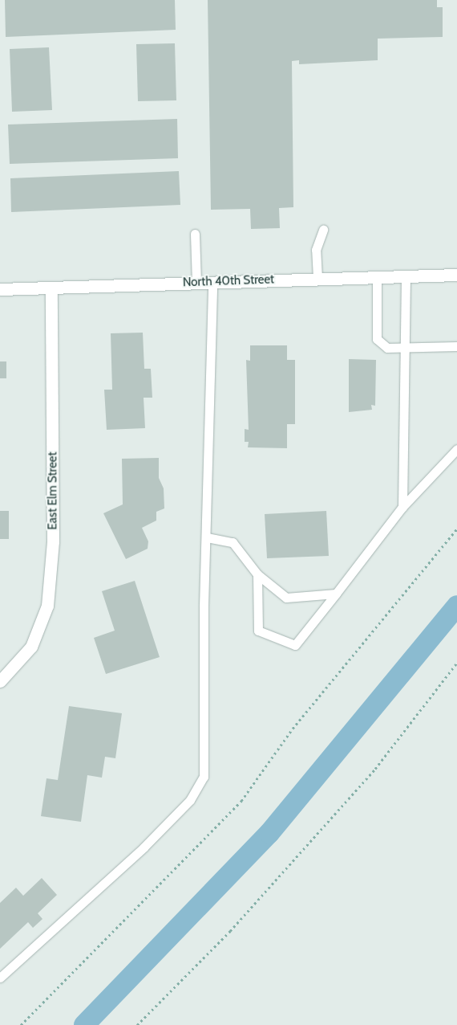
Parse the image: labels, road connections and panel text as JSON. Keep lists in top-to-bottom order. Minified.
{"streets":{"main road":["North 40th Street","East Elm Street"]},"crossings":[["North 40th Street","East Elm Street"]]}
